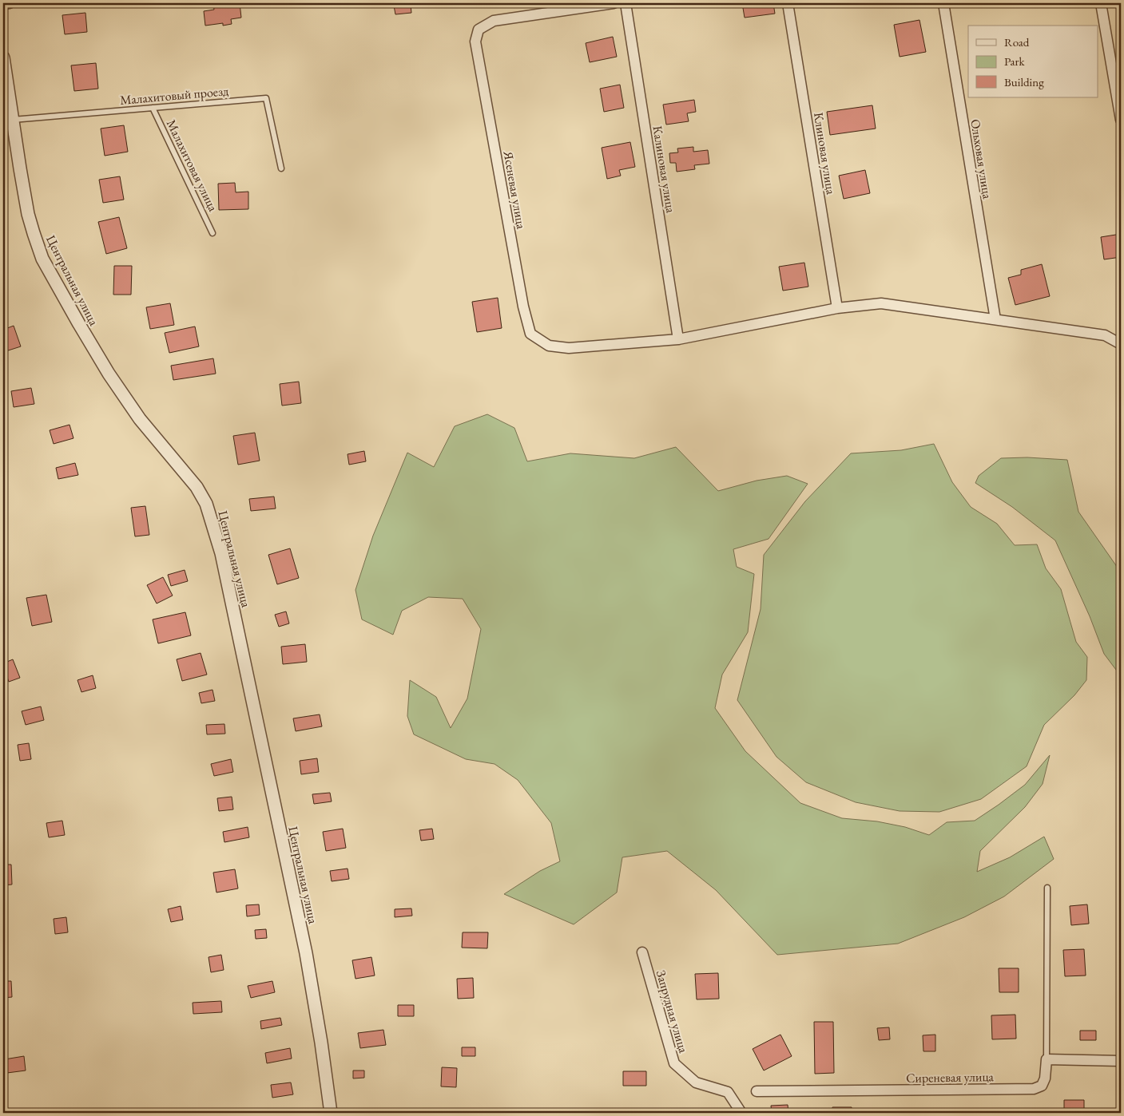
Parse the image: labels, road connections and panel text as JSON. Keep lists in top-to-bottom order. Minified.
{"streets":{"street":["Клиновая улица","Ольховая улица","Калиновая улица","Ясеневая улица","Центральная улица","Запрудная улица","Сиреневая улица"],"lane":["Малахитовый проезд","Малахитовая улица"]},"crossings":[["Малахитовый проезд","Малахитовая улица"],["Малахитовый проезд","Центральная улица"],["Калиновая улица","Ясеневая улица"]],"legend":["Road","Park","Building"]}
